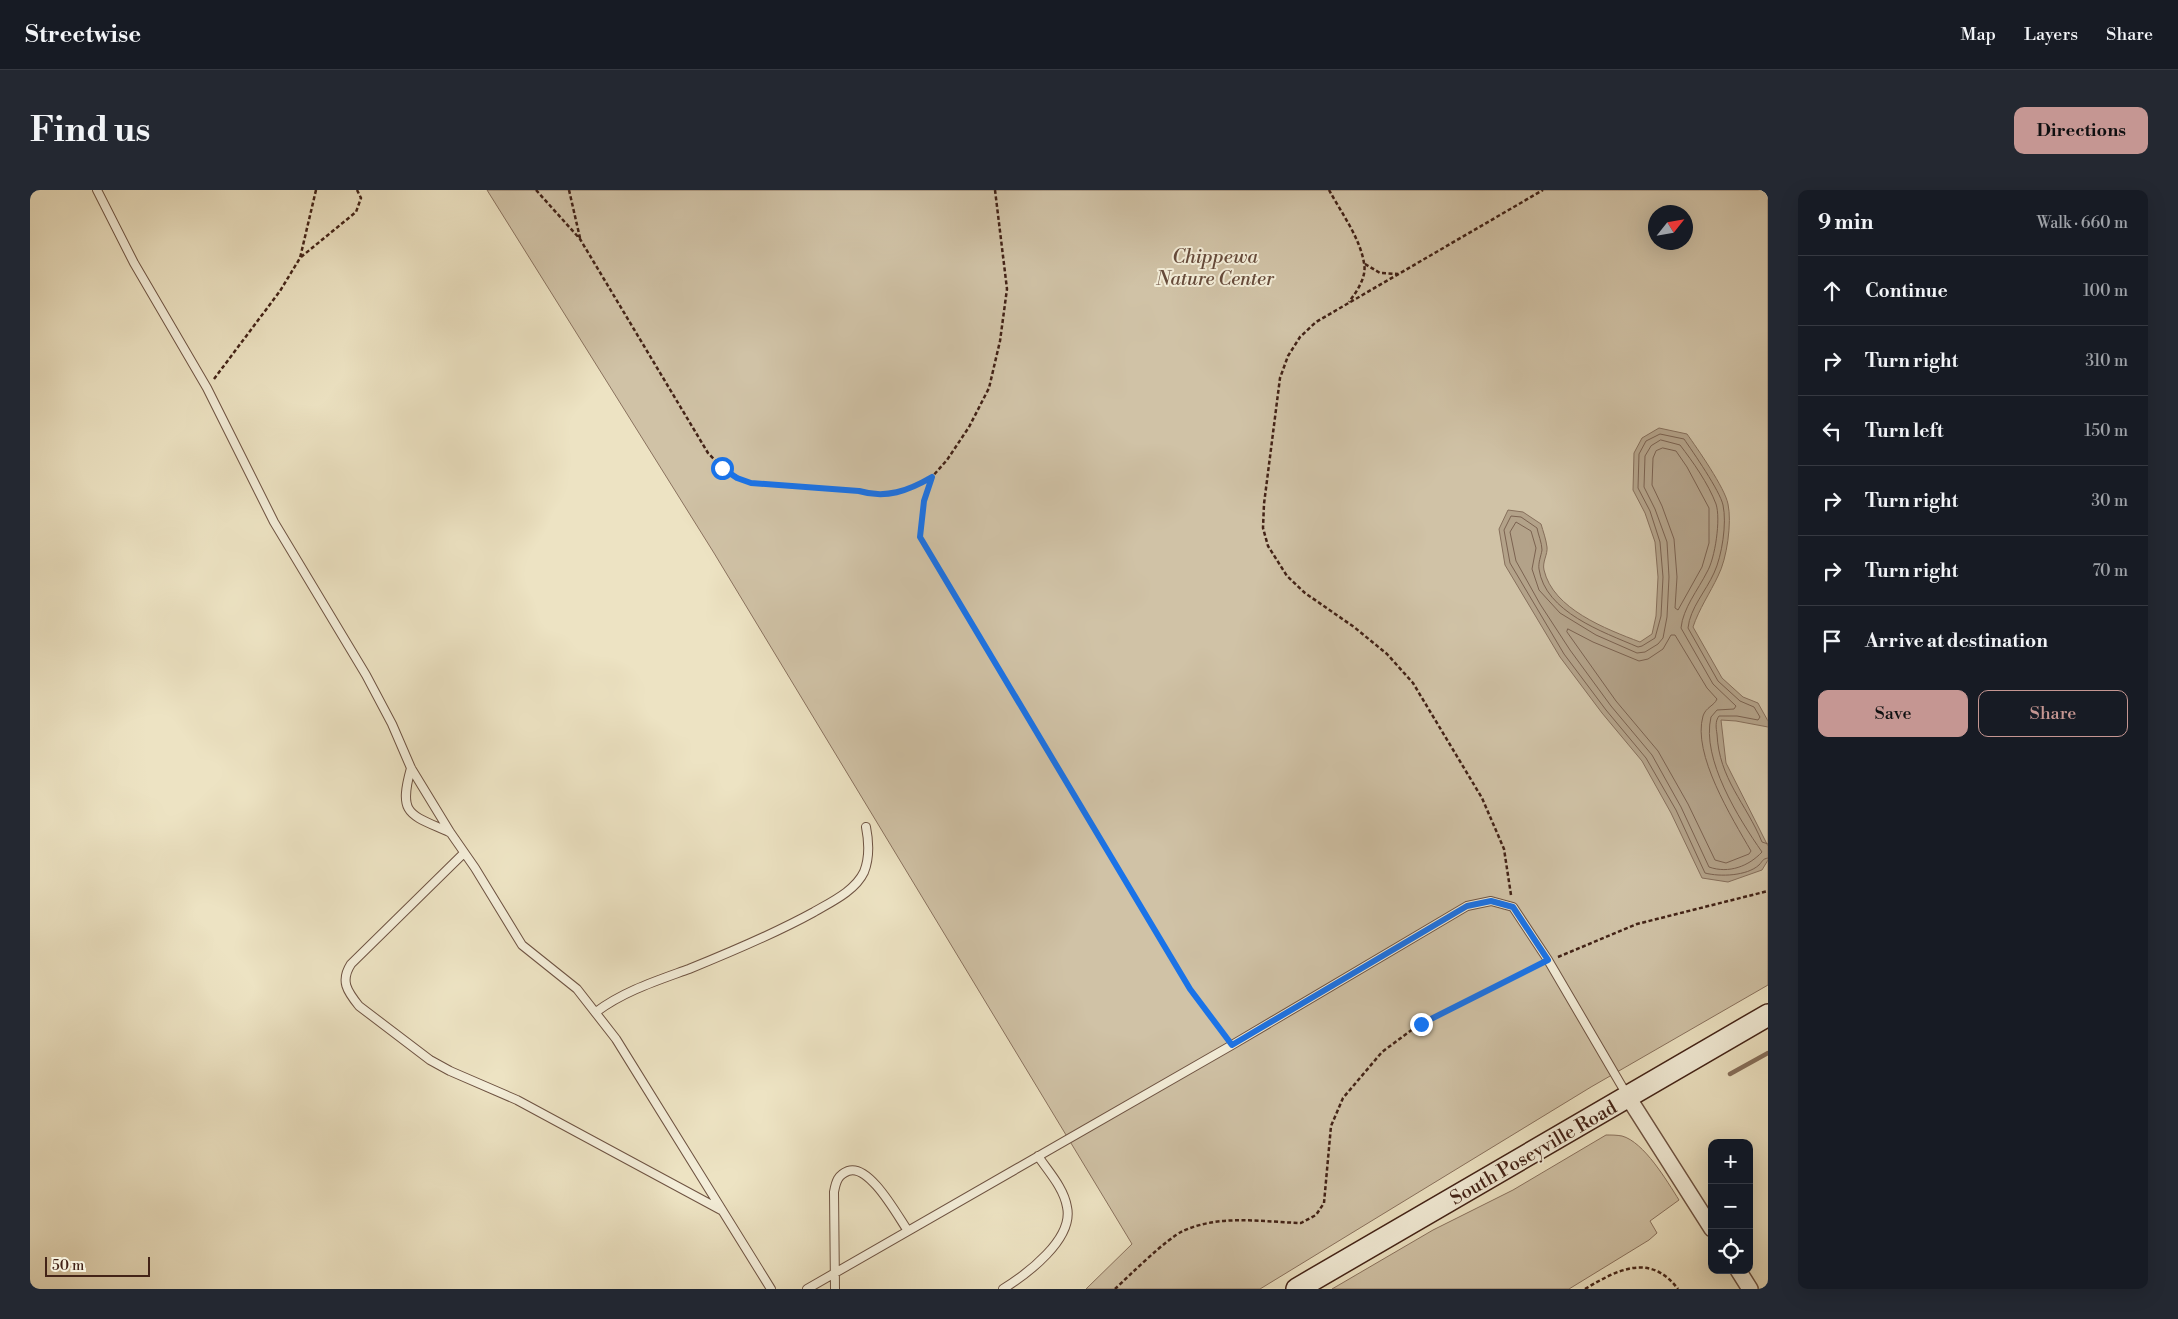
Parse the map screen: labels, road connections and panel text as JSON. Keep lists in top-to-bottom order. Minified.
{"streets":{"main road":["South Poseyville Road"]},"parks":["Chippewa Nature Center"],"scale_bar":"50 m","north":"top right","page":{"header":"Streetwise","nav":["Map","Layers","Share"],"buttons":["Directions",["Save","Share"]],"title":"Find us","heading":["9 min","Walk · 660 m"],"list":[["Continue","100 m"],["Turn right","310 m"],["Turn left","150 m"],["Turn right","30 m"],["Turn right","70 m"],"Arrive at destination"],"map_buttons":["+","−"],"scale":"50 m"}}
